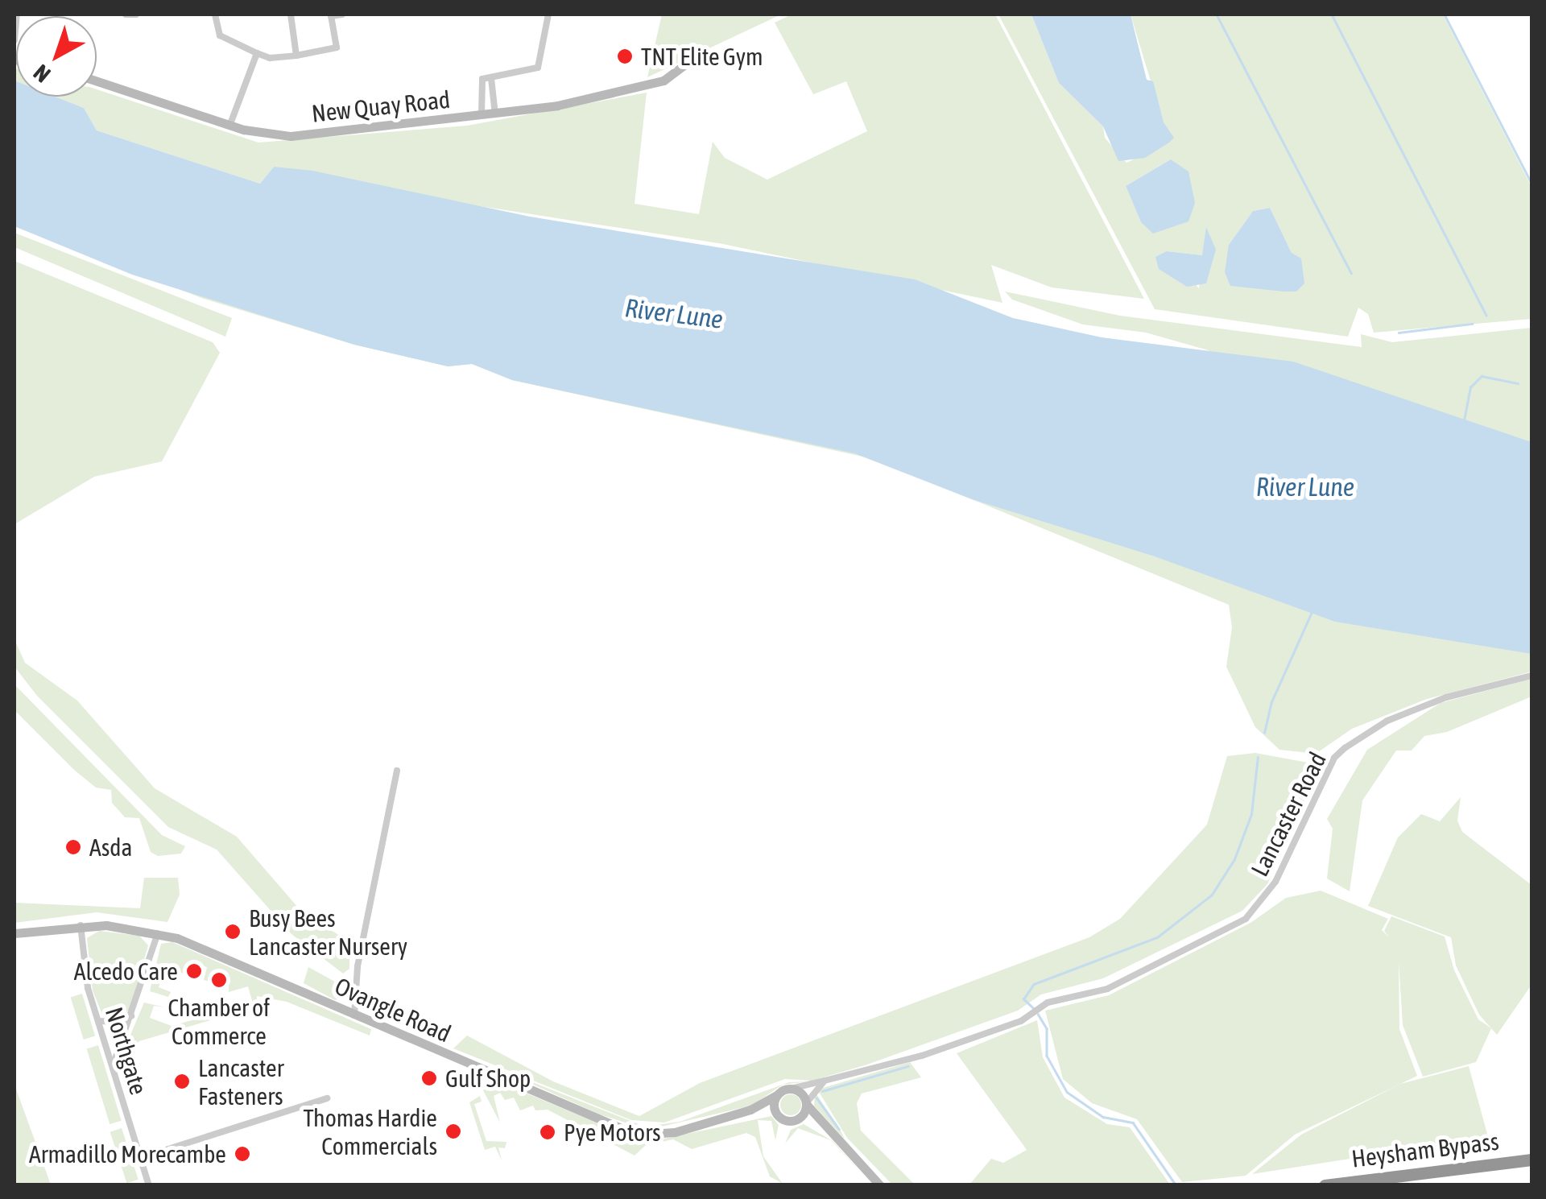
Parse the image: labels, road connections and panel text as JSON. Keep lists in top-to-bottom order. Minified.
{"streets":{"highway":["Heysham Bypass"],"main road":["New Quay Road","Ovangle Road"],"street":["Lancaster Road","Northgate"]},"crossings":[["Ovangle Road","Northgate"]],"water":["River Lune"],"places":["TNT Elite Gym","Asda","Busy Bees Lancaster Nursery","Alcedo Care","Chamber of Commerce","Gulf Shop","Lancaster Fasteners","Thomas Hardie Commercials","Pye Motors","Armadillo Morecambe"],"north":"bottom left"}
